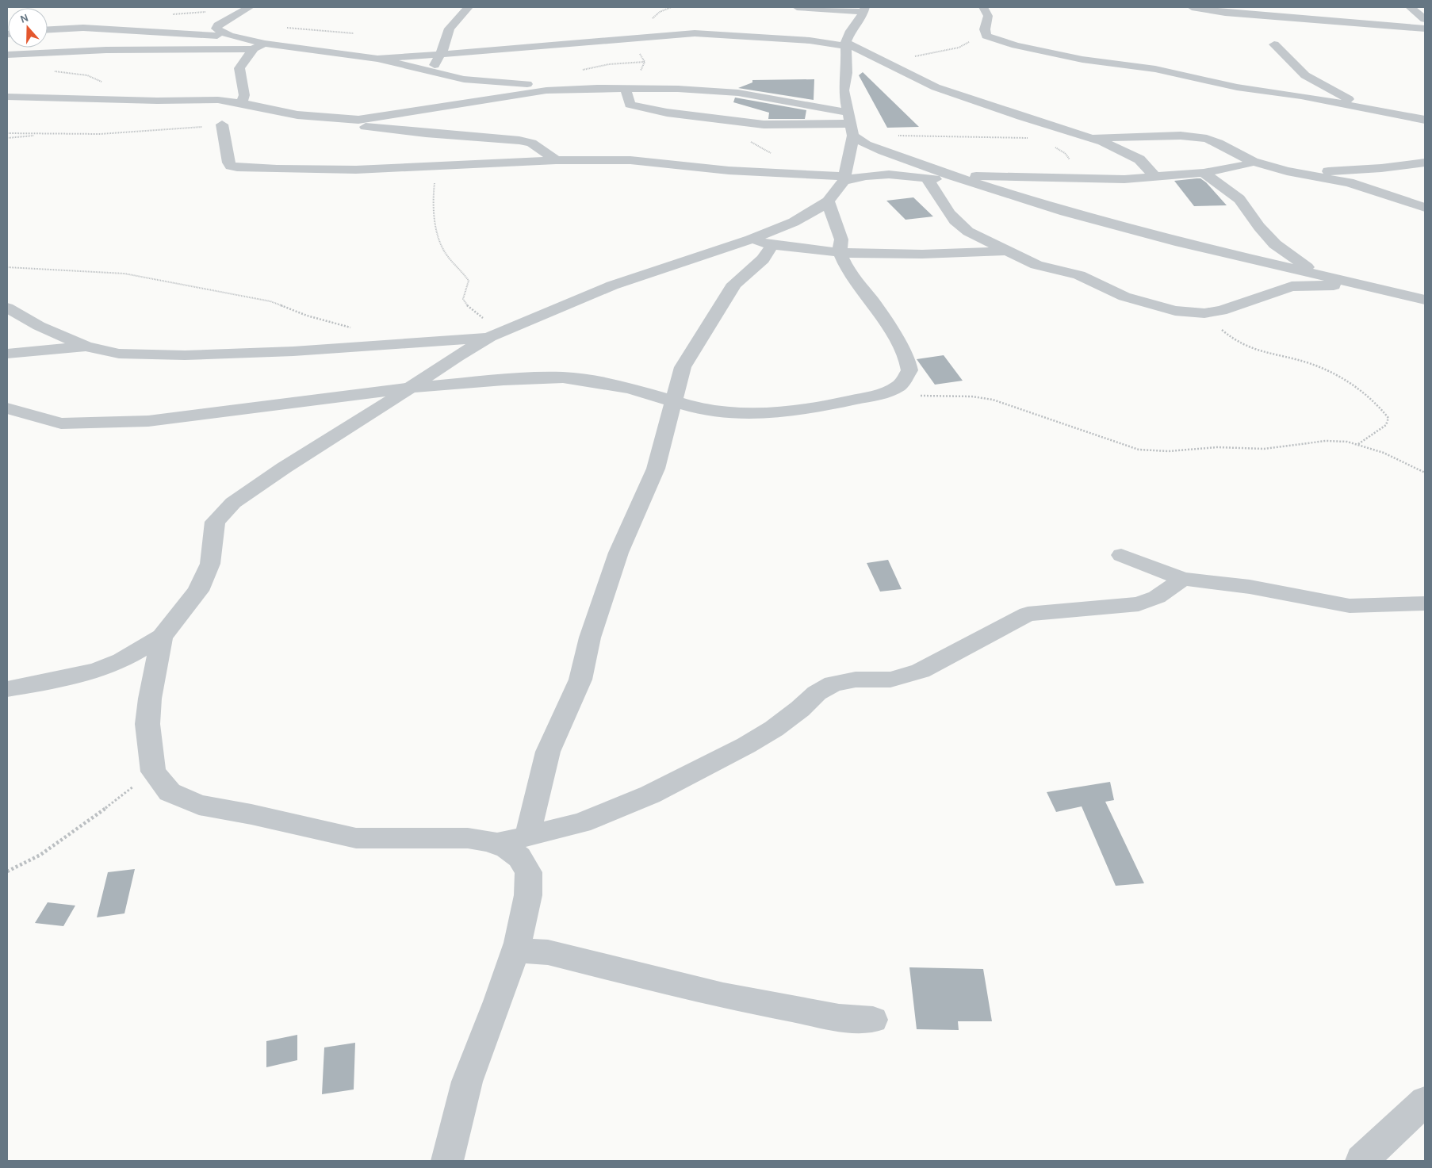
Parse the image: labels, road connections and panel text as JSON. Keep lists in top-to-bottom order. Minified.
{"north":"top"}
